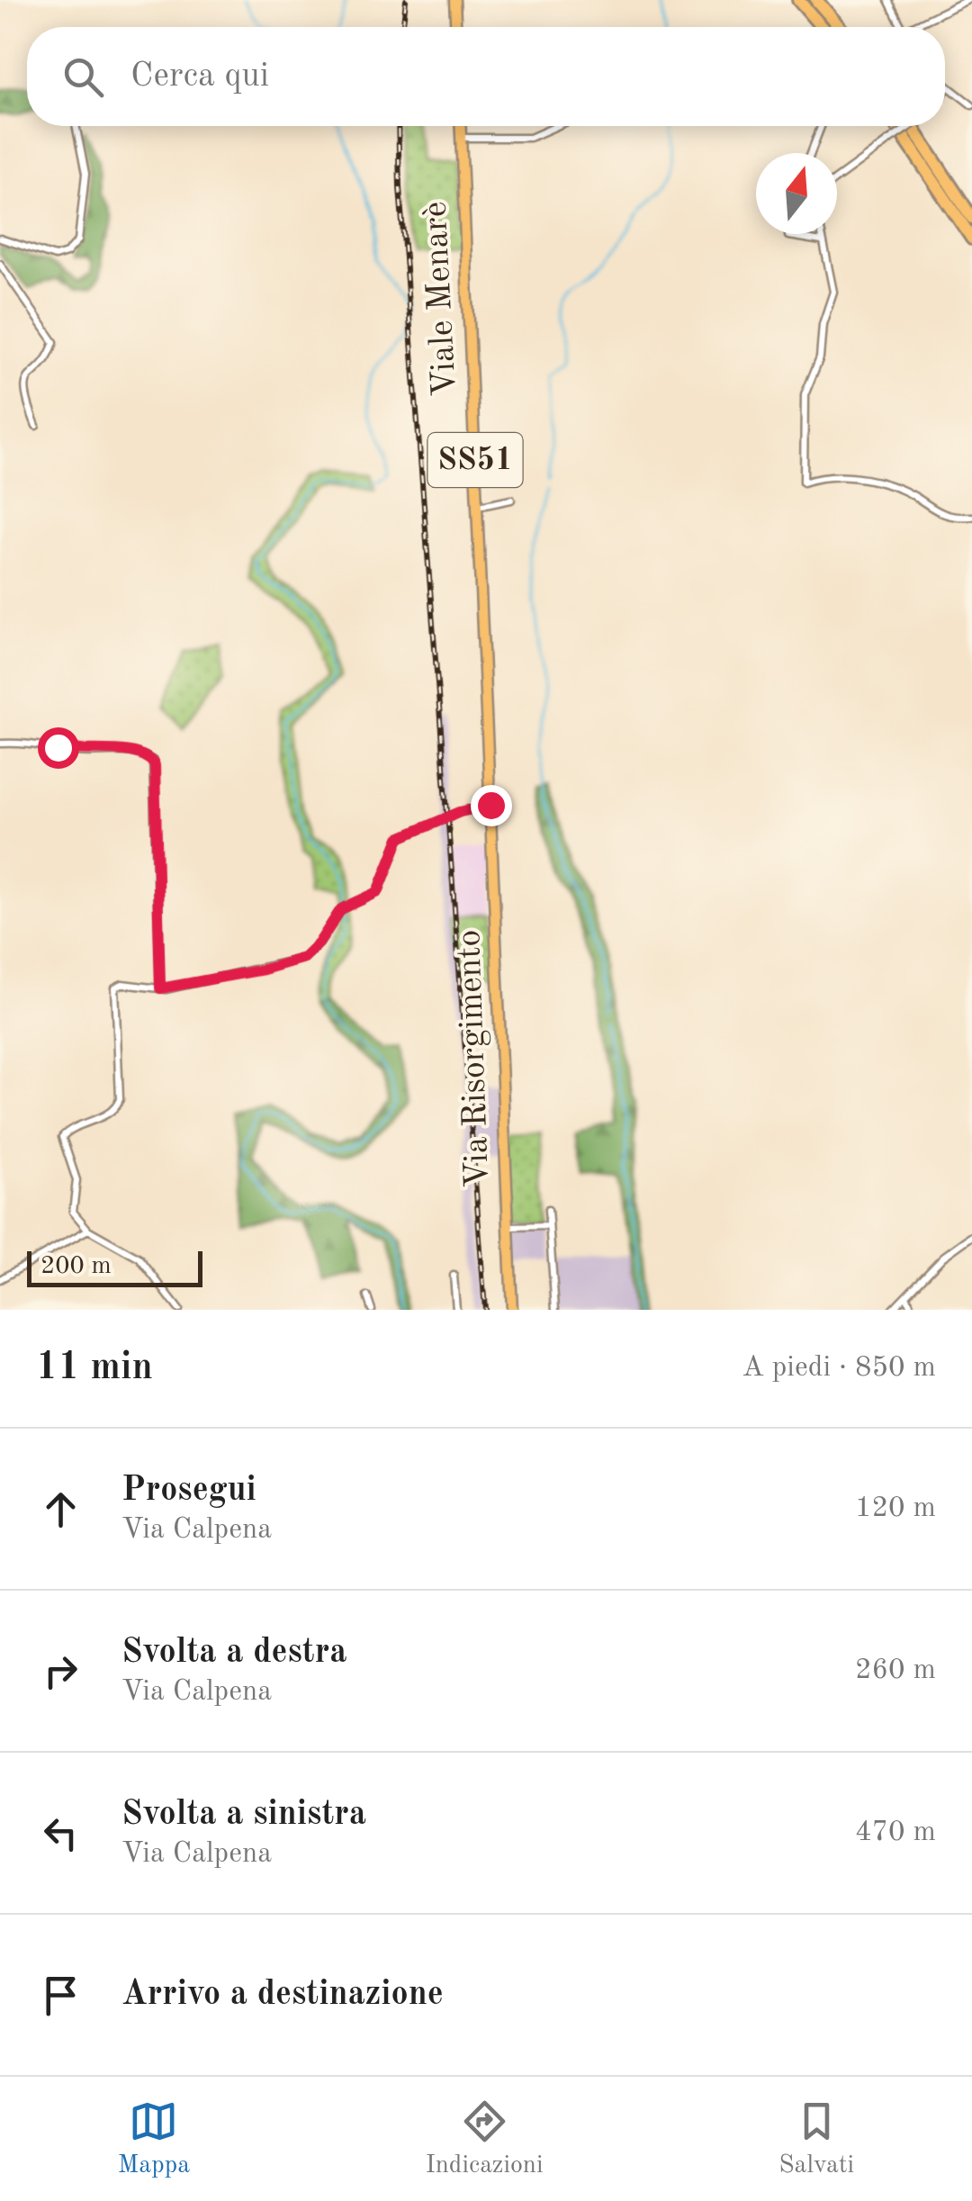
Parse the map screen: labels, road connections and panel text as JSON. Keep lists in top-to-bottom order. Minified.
{"streets":{"main road":["Viale Menarè","SS51","Via Risorgimento"]},"crossings":[["Viale Menarè","Via Risorgimento"]],"scale_bar":"200 m","north":"top","page":{"search":"Cerca qui","scale":"200 m","heading":["11 min","A piedi · 850 m"],"list":[["Prosegui","Via Calpena","120 m"],["Svolta a destra","Via Calpena","260 m"],["Svolta a sinistra","Via Calpena","470 m"],"Arrivo a destinazione"],"nav":["Mappa","Indicazioni","Salvati"]}}
